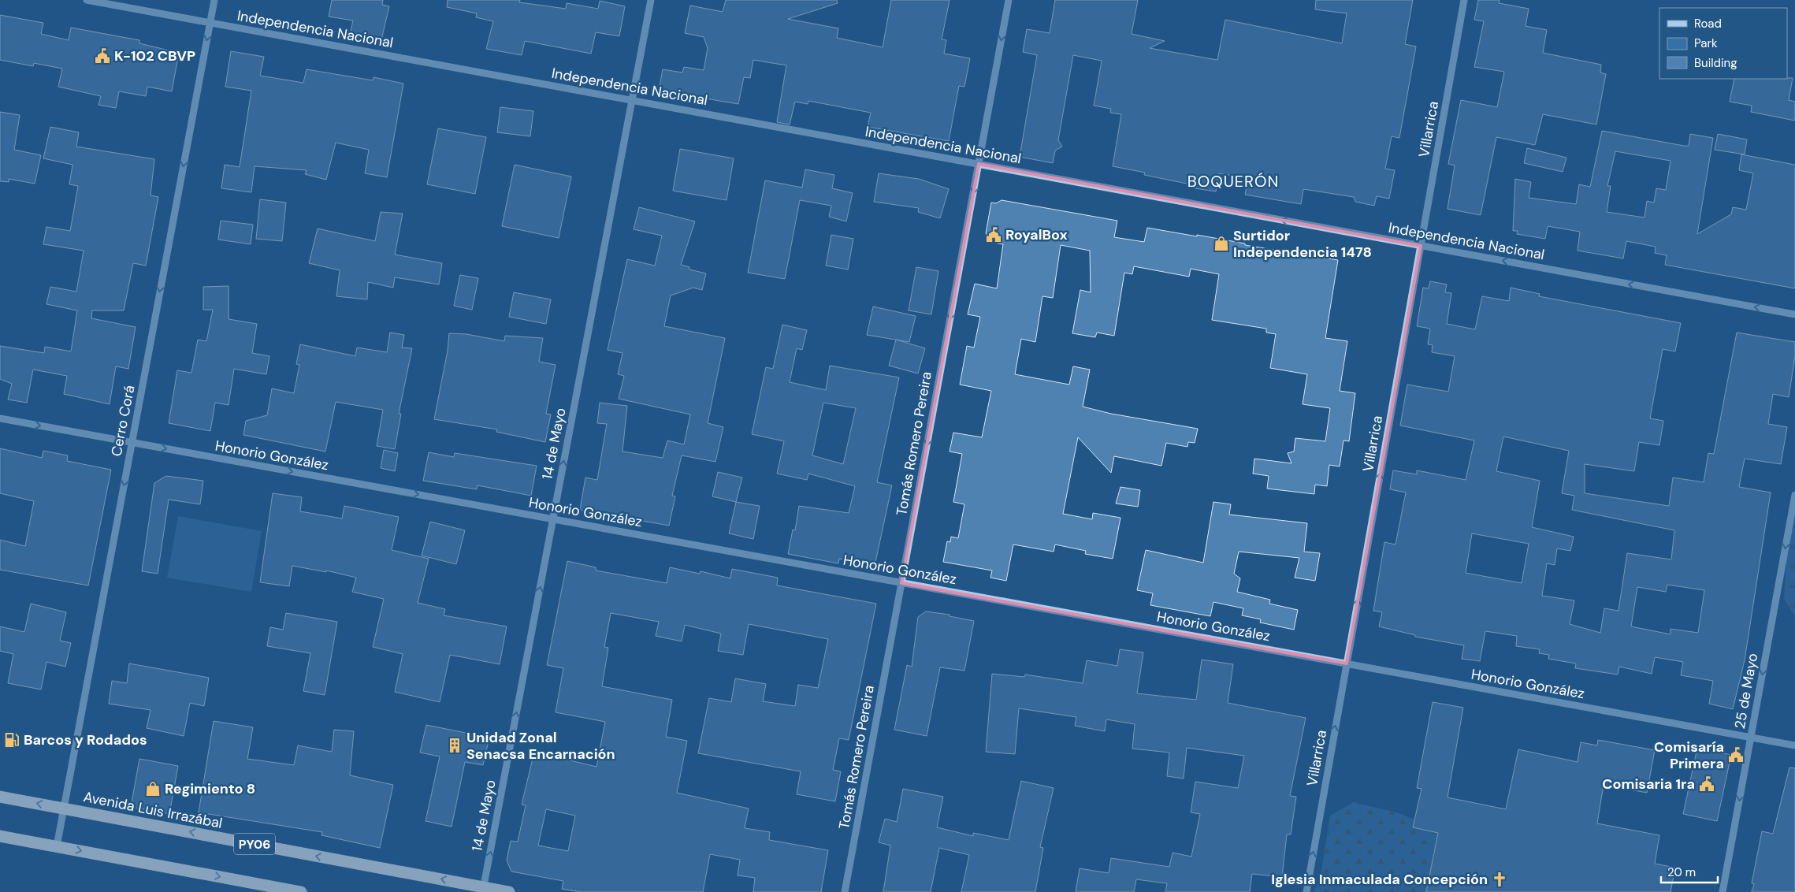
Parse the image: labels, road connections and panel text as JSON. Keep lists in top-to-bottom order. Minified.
{"streets":{"highway":["Avenida Luis Irrazábal","PY06"],"street":["Independencia Nacional","Villarrica","Cerro Corá","14 de Mayo","Tomás Romero Pereira","Honorio González","25 de Mayo"]},"crossings":[["Independencia Nacional","Villarrica"],["Independencia Nacional","Cerro Corá"],["Independencia Nacional","14 de Mayo"],["Independencia Nacional","Tomás Romero Pereira"],["Villarrica","Honorio González"],["Cerro Corá","Honorio González"],["Cerro Corá","Avenida Luis Irrazábal"],["14 de Mayo","Honorio González"],["14 de Mayo","Avenida Luis Irrazábal"],["Tomás Romero Pereira","Honorio González"],["Honorio González","25 de Mayo"]],"one_way":["Independencia Nacional","Villarrica","Cerro Corá","14 de Mayo","Tomás Romero Pereira","25 de Mayo"],"districts":["BOQUERÓN"],"places":{"public building":["K-102 CBVP","RoyalBox","Comisaría Primera","Comisaria 1ra"],"shop":["Surtidor Independencia 1478","Regimiento 8"],"fuel station":["Barcos y Rodados"],"building":["Unidad Zonal Senacsa Encarnación"],"church":["Iglesia Inmaculada Concepción"]},"legend":["Road","Park","Building"],"scale_bar":"20 m"}
